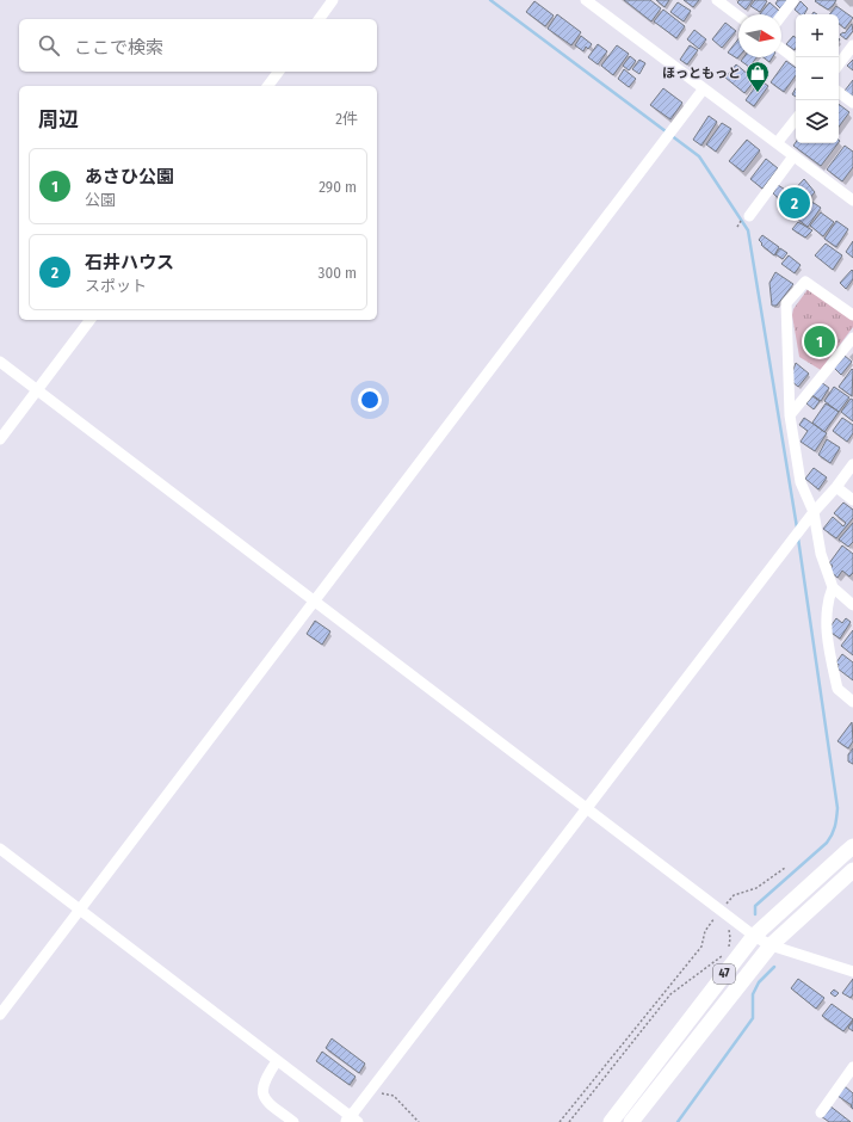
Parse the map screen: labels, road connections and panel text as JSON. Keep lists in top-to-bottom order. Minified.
{"streets":{"highway":["47"]},"places":{"shop":["ほっともっと"]},"north":"right","page":{"map_buttons":["+","−"],"search":"ここで検索","heading":["周辺","2件"],"list":[{"mark":"1","name":"あさひ公園","note":"公園","value":"290 m"},{"mark":"2","name":"石井ハウス","note":"スポット","value":"300 m"}],"pins":["2","1"]}}
